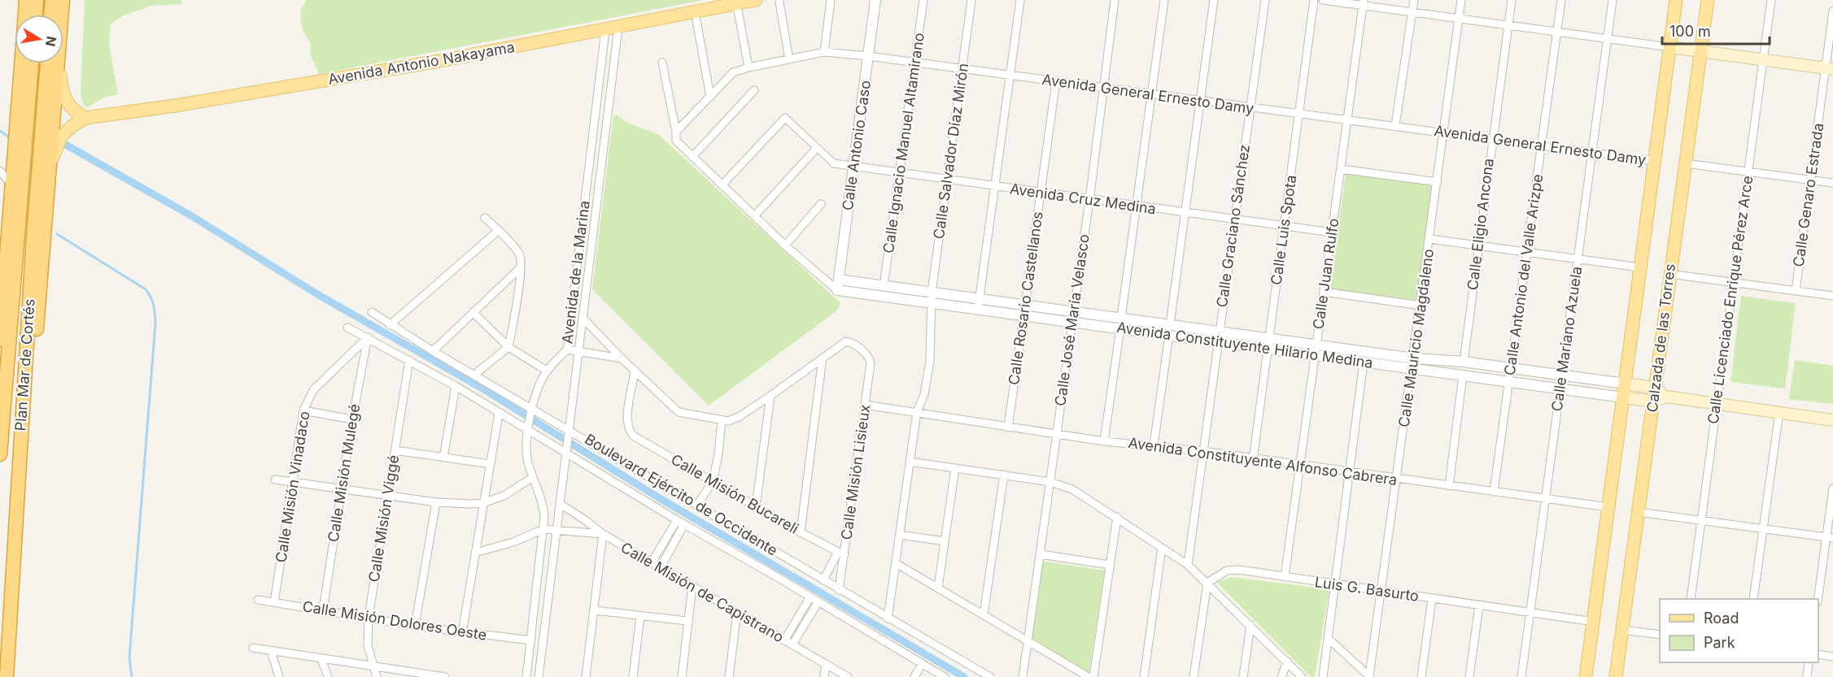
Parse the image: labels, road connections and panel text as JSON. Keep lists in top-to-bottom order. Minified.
{"streets":{"highway":["Plan Mar de Cortés"],"main road":["Avenida Antonio Nakayama","Calzada de las Torres","Avenida Constituyente Hilario Medina"],"street":["Avenida General Ernesto Damy","Calle Ignacio Manuel Altamirano","Calle Antonio Caso","Calle Salvador Díaz Mirón","Calle Genaro Estrada","Avenida Cruz Medina","Calle Eligio Ancona","Calle Graciano Sánchez","Calle Luis Spota","Avenida de la Marina","Calle Juan Rulfo","Calle Antonio del Valle Arizpe","Calle Rosario Castellanos","Calle Licenciado Enrique Pérez Arce","Calle José María Velasco","Calle Mauricio Magdaleno","Calle Mariano Azuela","Avenida Constituyente Alfonso Cabrera","Calle Misión Lisieux","Calle Misión Mulegé","Calle Misión Vinadaco","Calle Misión Bucareli","Boulevard Ejército de Occidente","Calle Misión Viggé","Luis G. Basurto","Calle Misión de Capistrano","Calle Misión Dolores Oeste"]},"crossings":[["Avenida Antonio Nakayama","Avenida de la Marina"],["Avenida General Ernesto Damy","Calle Ignacio Manuel Altamirano"],["Avenida General Ernesto Damy","Calle Antonio Caso"],["Avenida General Ernesto Damy","Calle Salvador Díaz Mirón"],["Avenida General Ernesto Damy","Calle Eligio Ancona"],["Avenida General Ernesto Damy","Calle Graciano Sánchez"],["Avenida General Ernesto Damy","Calle Luis Spota"],["Avenida General Ernesto Damy","Calle Juan Rulfo"],["Avenida General Ernesto Damy","Calle Antonio del Valle Arizpe"],["Avenida General Ernesto Damy","Calle Rosario Castellanos"],["Avenida General Ernesto Damy","Calle José María Velasco"],["Avenida General Ernesto Damy","Calle Mauricio Magdaleno"],["Avenida General Ernesto Damy","Calzada de las Torres"],["Avenida General Ernesto Damy","Calle Mariano Azuela"],["Calle Ignacio Manuel Altamirano","Avenida Cruz Medina"],["Calle Ignacio Manuel Altamirano","Avenida Constituyente Hilario Medina"],["Calle Antonio Caso","Avenida Cruz Medina"],["Calle Antonio Caso","Avenida Constituyente Hilario Medina"],["Calle Salvador Díaz Mirón","Avenida Cruz Medina"],["Calle Salvador Díaz Mirón","Avenida Constituyente Hilario Medina"],["Calle Salvador Díaz Mirón","Avenida Constituyente Alfonso Cabrera"],["Avenida Cruz Medina","Calle Graciano Sánchez"],["Avenida Cruz Medina","Calle Luis Spota"],["Avenida Cruz Medina","Calle Juan Rulfo"],["Avenida Cruz Medina","Calle Rosario Castellanos"],["Avenida Cruz Medina","Calle José María Velasco"],["Calle Eligio Ancona","Avenida Constituyente Hilario Medina"],["Calle Graciano Sánchez","Avenida Constituyente Hilario Medina"],["Calle Graciano Sánchez","Avenida Constituyente Alfonso Cabrera"],["Calle Luis Spota","Avenida Constituyente Hilario Medina"],["Calle Luis Spota","Avenida Constituyente Alfonso Cabrera"],["Avenida de la Marina","Boulevard Ejército de Occidente"],["Avenida de la Marina","Calle Misión de Capistrano"],["Avenida de la Marina","Calle Misión Dolores Oeste"],["Calle Juan Rulfo","Avenida Constituyente Hilario Medina"],["Calle Juan Rulfo","Avenida Constituyente Alfonso Cabrera"],["Calle Juan Rulfo","Luis G. Basurto"],["Calle Antonio del Valle Arizpe","Avenida Constituyente Hilario Medina"],["Calle Antonio del Valle Arizpe","Avenida Constituyente Alfonso Cabrera"],["Calle Rosario Castellanos","Avenida Constituyente Hilario Medina"],["Calle Rosario Castellanos","Avenida Constituyente Alfonso Cabrera"],["Calle Licenciado Enrique Pérez Arce","Avenida Constituyente Hilario Medina"],["Calle José María Velasco","Avenida Constituyente Hilario Medina"],["Calle José María Velasco","Avenida Constituyente Alfonso Cabrera"],["Calle Mauricio Magdaleno","Avenida Constituyente Hilario Medina"],["Calle Mauricio Magdaleno","Avenida Constituyente Alfonso Cabrera"],["Calle Mauricio Magdaleno","Luis G. Basurto"],["Calzada de las Torres","Avenida Constituyente Hilario Medina"],["Calzada de las Torres","Avenida Constituyente Alfonso Cabrera"],["Calzada de las Torres","Luis G. Basurto"],["Calle Mariano Azuela","Avenida Constituyente Hilario Medina"],["Calle Mariano Azuela","Avenida Constituyente Alfonso Cabrera"],["Calle Mariano Azuela","Luis G. Basurto"],["Avenida Constituyente Alfonso Cabrera","Calle Misión Lisieux"],["Calle Misión Lisieux","Calle Misión Bucareli"],["Calle Misión Lisieux","Boulevard Ejército de Occidente"],["Calle Misión Mulegé","Calle Misión Vinadaco"],["Calle Misión Mulegé","Boulevard Ejército de Occidente"],["Calle Misión Mulegé","Calle Misión Dolores Oeste"],["Calle Misión Vinadaco","Boulevard Ejército de Occidente"],["Calle Misión Vinadaco","Calle Misión Dolores Oeste"],["Boulevard Ejército de Occidente","Calle Misión Viggé"],["Calle Misión Viggé","Calle Misión Dolores Oeste"]],"legend":["Road","Park"],"scale_bar":"100 m","north":"right"}
